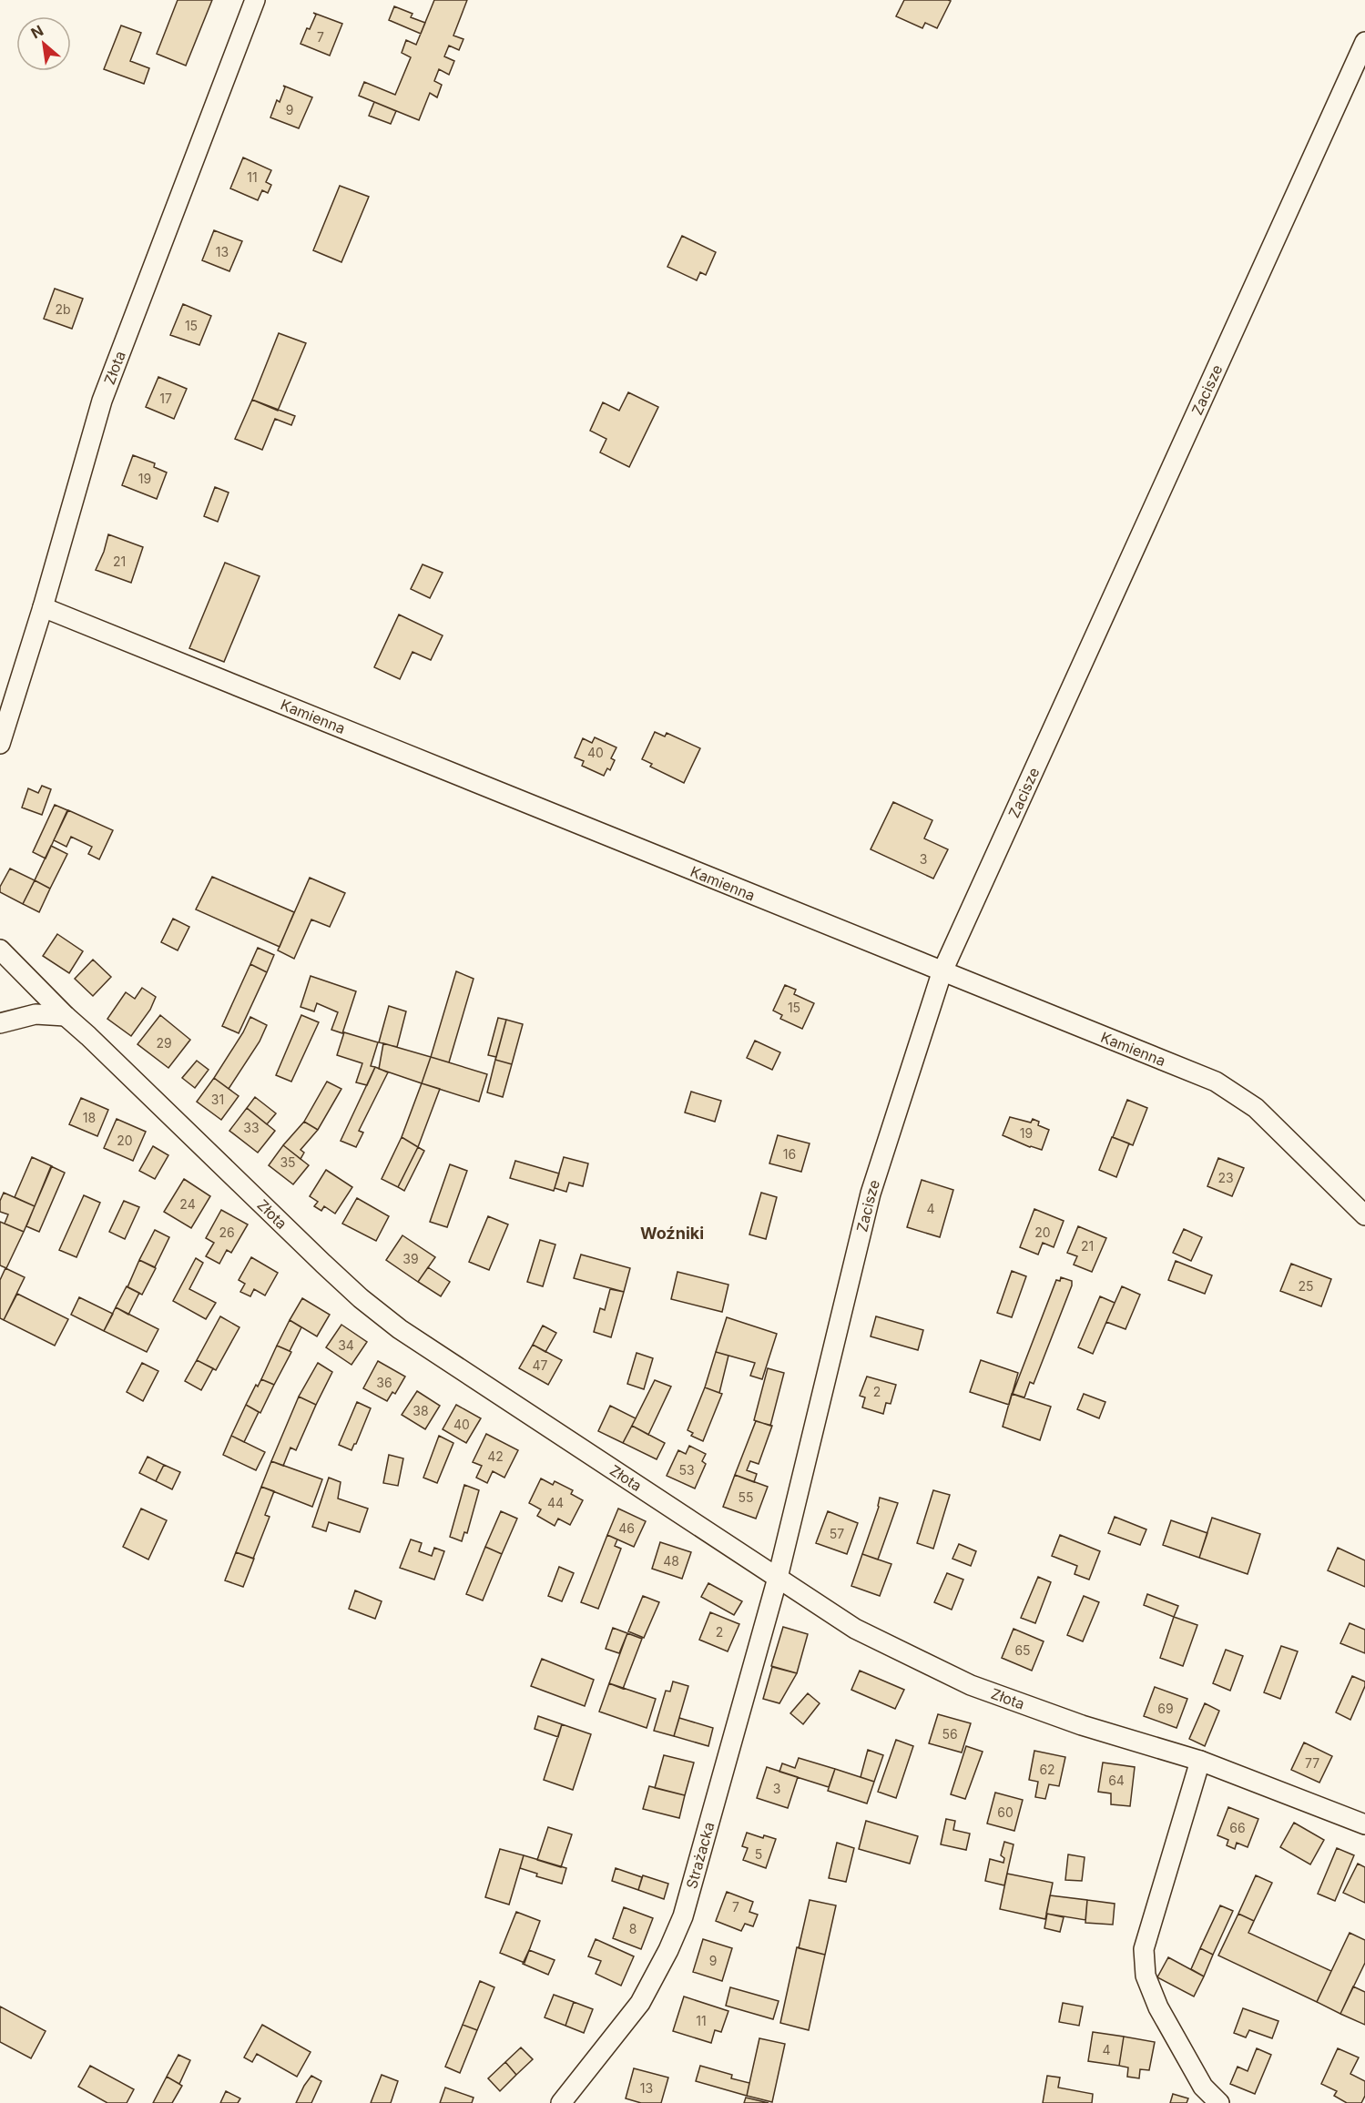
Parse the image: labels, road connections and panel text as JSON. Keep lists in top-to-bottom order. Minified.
{"streets":{"street":["Złota","Zacisze","Kamienna","Strażacka"]},"crossings":[["Złota","Zacisze"],["Złota","Kamienna"],["Złota","Strażacka"],["Zacisze","Kamienna"],["Zacisze","Strażacka"]],"districts":["Woźniki"],"house_numbers":["7","9","11","13","2b","15","17","19","21","40","3","15","29","31","18","33","19","20","16","35","23","24","4","26","20","21","39","25","34","47","36","2","38","40","42","53","55","44","46","57","48","2","65","69","56","77","62","64","3","60","66","5","7","8","9","11","4","13"],"north":"top left"}
